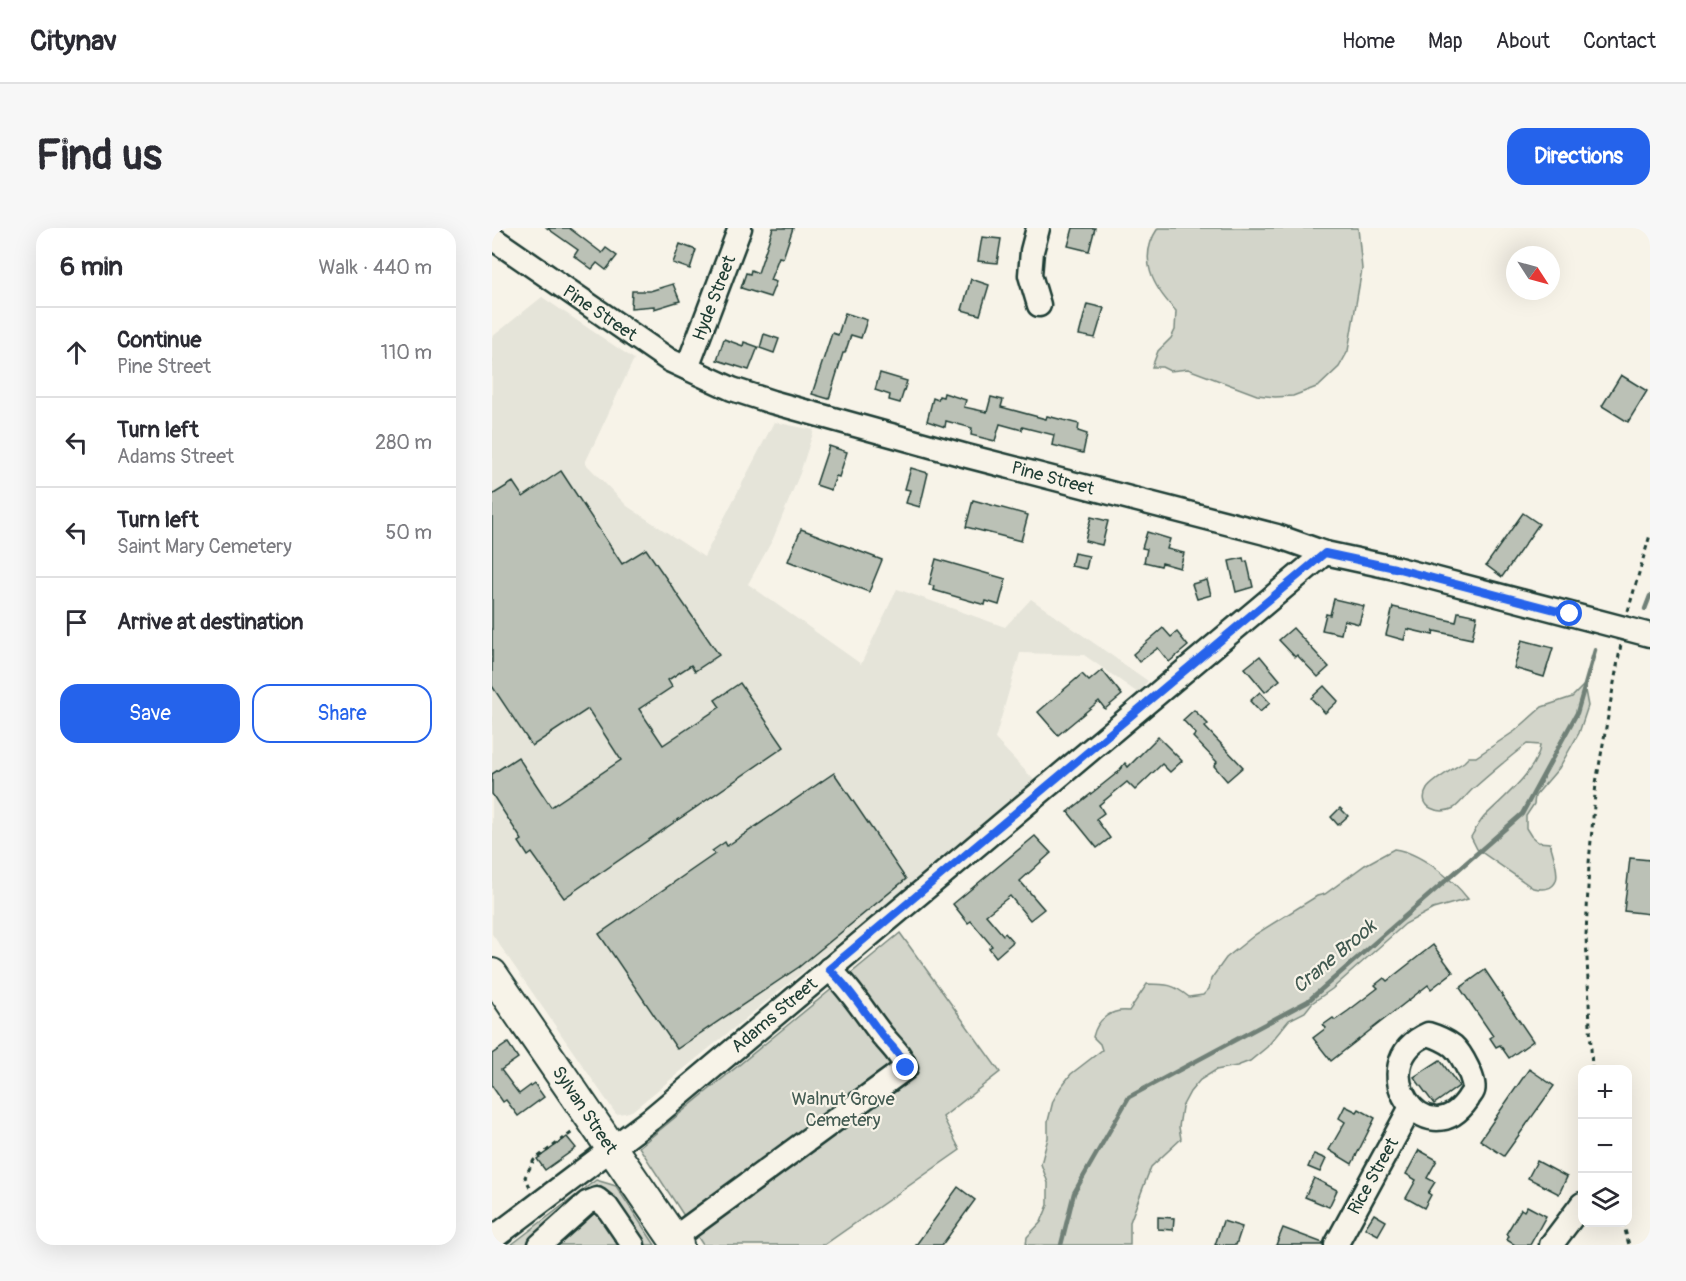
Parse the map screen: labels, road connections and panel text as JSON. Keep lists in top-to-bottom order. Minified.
{"streets":{"main road":["Sylvan Street"],"street":["Hyde Street","Pine Street","Adams Street","Rice Street"]},"crossings":[["Hyde Street","Pine Street"],["Pine Street","Adams Street"],["Adams Street","Sylvan Street"]],"water":["Crane Brook"],"parks":["Walnut Grove Cemetery"],"north":"bottom right","page":{"header":"Citynav","nav":["Home","Map","About","Contact"],"buttons":["Directions",["Save","Share"]],"title":"Find us","heading":["6 min","Walk · 440 m"],"list":[["Continue","Pine Street","110 m"],["Turn left","Adams Street","280 m"],["Turn left","Saint Mary Cemetery","50 m"],"Arrive at destination"],"map_buttons":["+","−"]}}
